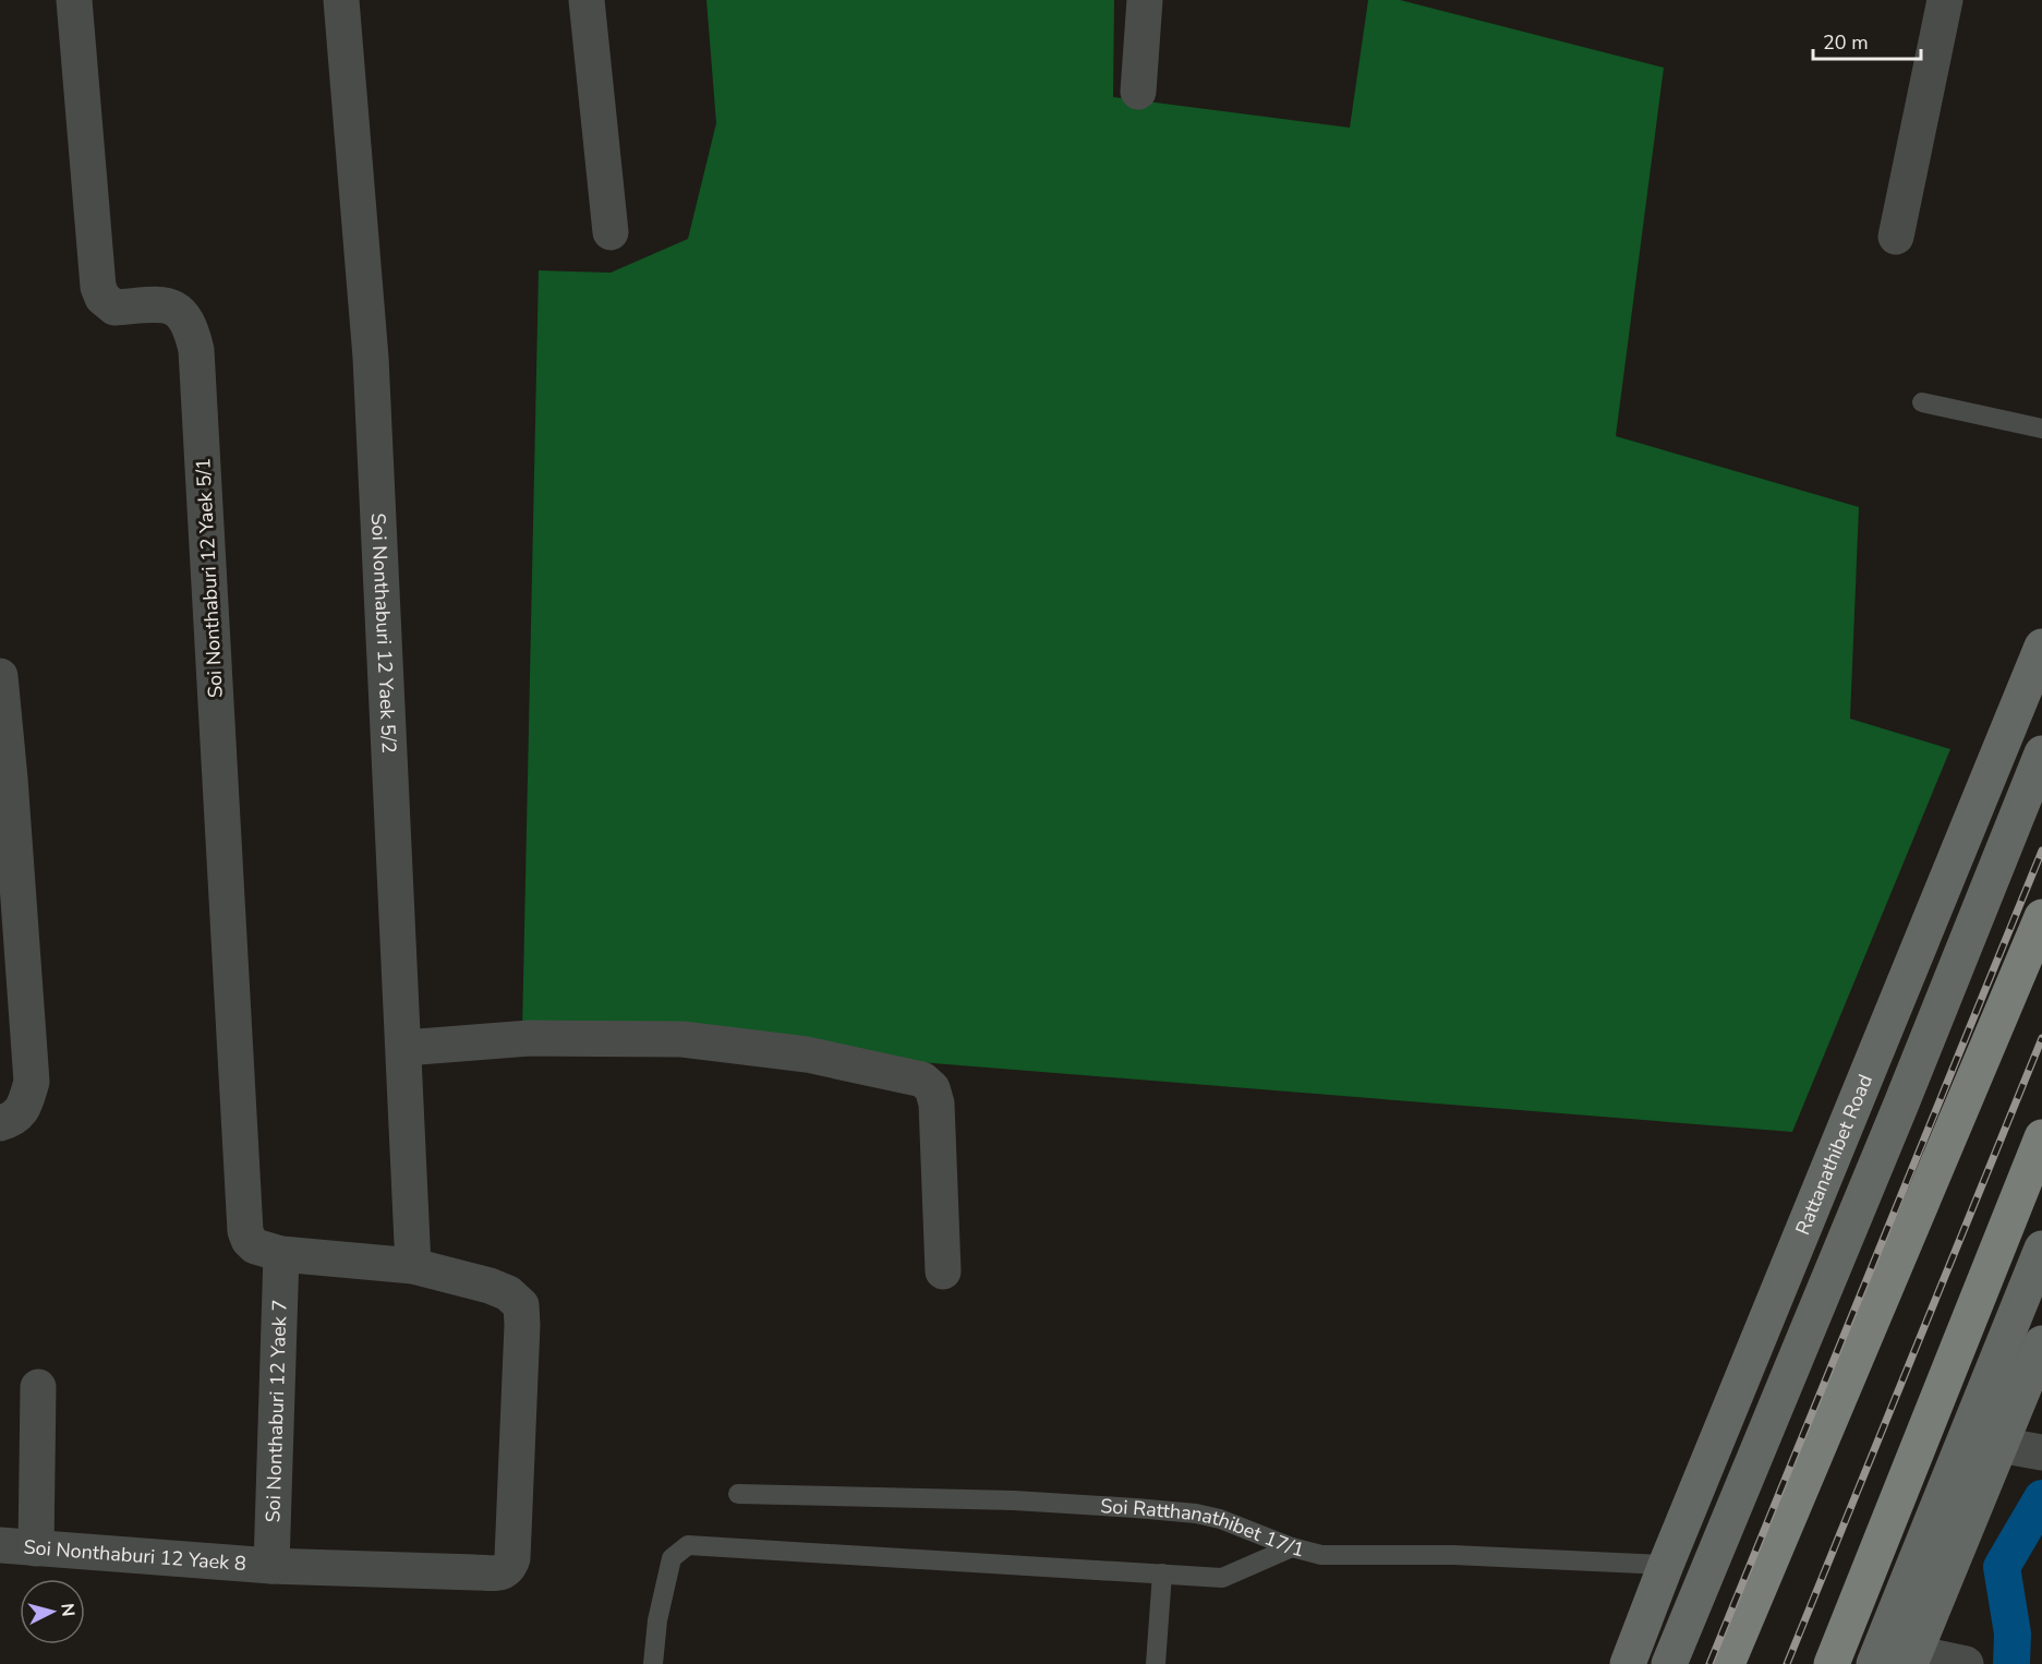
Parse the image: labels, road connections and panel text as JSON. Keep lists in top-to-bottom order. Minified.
{"streets":{"main road":["Rattanathibet Road"],"street":["Soi Nonthaburi 12 Yaek 5/1","Soi Nonthaburi 12 Yaek 5/2","Soi Nonthaburi 12 Yaek 7","Soi Nonthaburi 12 Yaek 8"],"lane":["Soi Ratthanathibet 17/1"]},"crossings":[["Soi Nonthaburi 12 Yaek 5/1","Soi Nonthaburi 12 Yaek 7"],["Soi Nonthaburi 12 Yaek 5/2","Soi Nonthaburi 12 Yaek 8"],["Rattanathibet Road","Soi Ratthanathibet 17/1"],["Soi Nonthaburi 12 Yaek 7","Soi Nonthaburi 12 Yaek 8"]],"scale_bar":"20 m","north":"right"}
